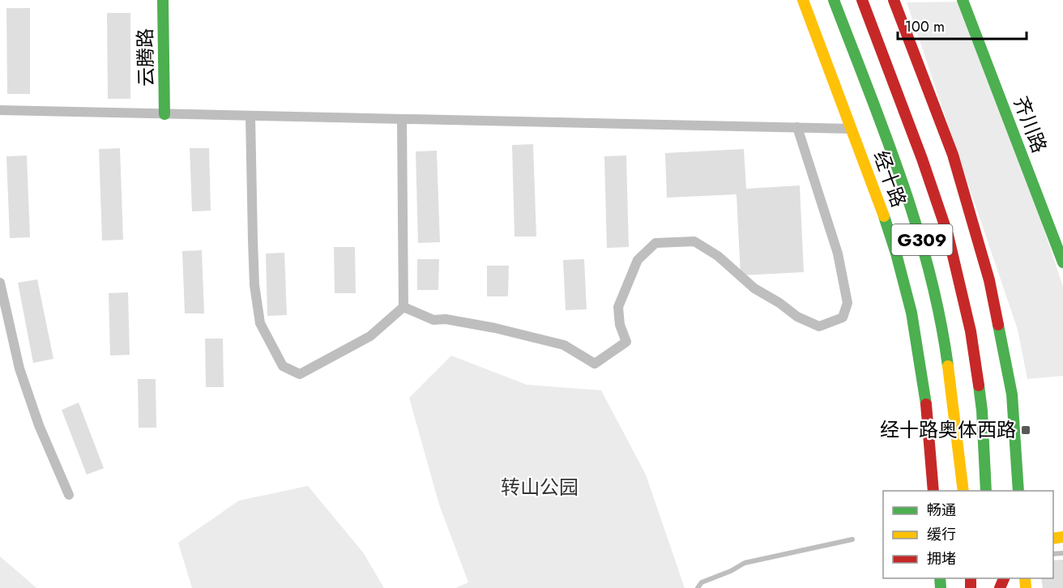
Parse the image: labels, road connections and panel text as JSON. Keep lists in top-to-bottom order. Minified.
{"streets":{"main road":["云腾路","齐川路","经十路","G309"]},"parks":["转山公园"],"places":{"transit":["经十路奥体西路"]},"legend":["畅通","缓行","拥堵"],"scale_bar":"100 m"}
